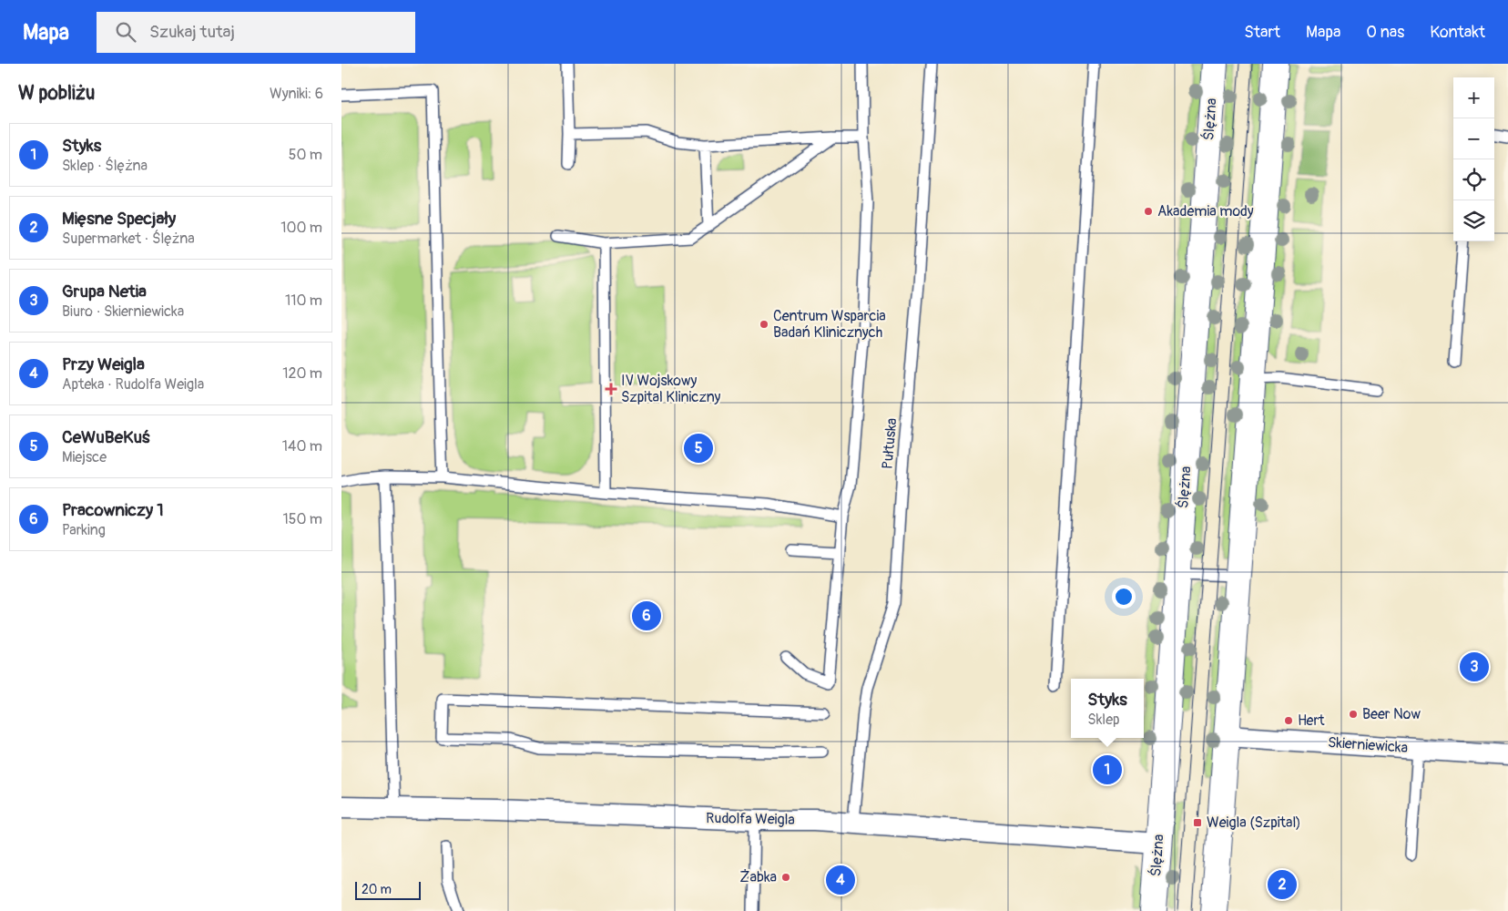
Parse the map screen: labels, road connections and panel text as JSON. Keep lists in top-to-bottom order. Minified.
{"streets":{"main road":["Ślężna"],"street":["Skierniewicka","Rudolfa Weigla"],"lane":["Pułtuska"]},"crossings":[["Ślężna","Rudolfa Weigla"],["Pułtuska","Rudolfa Weigla"]],"places":{"other":["Akademia mody","Centrum Wsparcia Badań Klinicznych","Beer Now","Hert","Żabka"],"health":["IV Wojskowy Szpital Kliniczny"],"transit":["Weigla (Szpital)"]},"scale_bar":"20 m","page":{"header":"Mapa","search":"Szukaj tutaj","nav":["Start","Mapa","O nas","Kontakt"],"heading":["W pobliżu","Wyniki: 6"],"map_buttons":["+","−"],"list":[{"mark":"1","name":"Styks","note":"Sklep · Ślężna","value":"50 m"},{"mark":"2","name":"Mięsne Specjały","note":"Supermarket · Ślężna","value":"100 m"},{"mark":"3","name":"Grupa Netia","note":"Biuro · Skierniewicka","value":"110 m"},{"mark":"4","name":"Przy Weigla","note":"Apteka · Rudolfa Weigla","value":"120 m"},{"mark":"5","name":"CeWuBeKuś","note":"Miejsce","value":"140 m"},{"mark":"6","name":"Pracowniczy 1","note":"Parking","value":"150 m"}],"pins":["5","6","3","1","4","2"],"popup":["Styks","Sklep"],"scale":"20 m"}}
